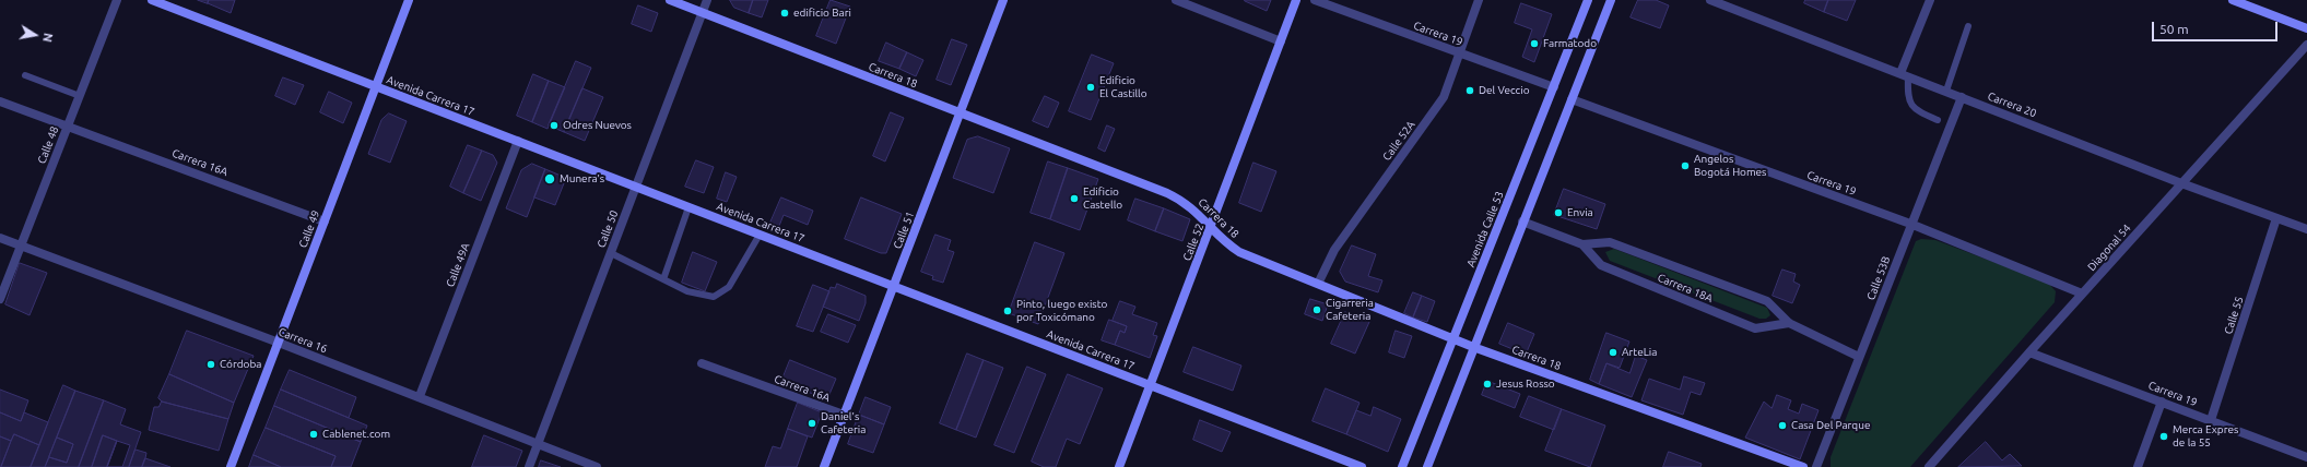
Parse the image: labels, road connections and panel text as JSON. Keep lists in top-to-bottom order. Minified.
{"streets":{"street":["Carrera 19","Carrera 18","Avenida Carrera 17","Carrera 20","Calle 52A","Calle 48","Carrera 16A","Calle 49","Calle 50","Avenida Calle 53","Calle 51","Calle 52","Diagonal 54","Calle 49A","Calle 53B","Carrera 18A","Calle 55","Carrera 16"]},"crossings":[["Carrera 19","Calle 52A"],["Carrera 19","Avenida Calle 53"],["Carrera 19","Diagonal 54"],["Carrera 19","Calle 53B"],["Carrera 19","Calle 55"],["Carrera 18","Calle 52A"],["Carrera 18","Calle 50"],["Carrera 18","Avenida Calle 53"],["Carrera 18","Calle 51"],["Carrera 18","Calle 52"],["Avenida Carrera 17","Calle 49"],["Avenida Carrera 17","Calle 50"],["Avenida Carrera 17","Calle 51"],["Avenida Carrera 17","Calle 52"],["Avenida Carrera 17","Calle 49A"],["Carrera 20","Diagonal 54"],["Carrera 20","Calle 53B"],["Carrera 20","Calle 55"],["Calle 48","Carrera 16A"],["Calle 48","Carrera 16"],["Carrera 16A","Calle 49"],["Carrera 16A","Calle 51"],["Calle 49","Carrera 16"],["Calle 50","Carrera 16"],["Calle 49A","Carrera 16"],["Calle 53B","Carrera 18A"]],"places":["edificio Bari","Farmatodo","Edificio El Castillo","Del Veccio","Odres Nuevos","Angelos Bogotá Homes","Munera's","Edificio Castello","Envia","Cigarreria Cafeteria","Pinto, luego existo por Toxicómano","ArteLia","Córdoba","Jesus Rosso","Daniel's Cafeteria","Casa Del Parque","Cablenet.com","Merca Expres de la 55"],"scale_bar":"50 m","north":"right"}
